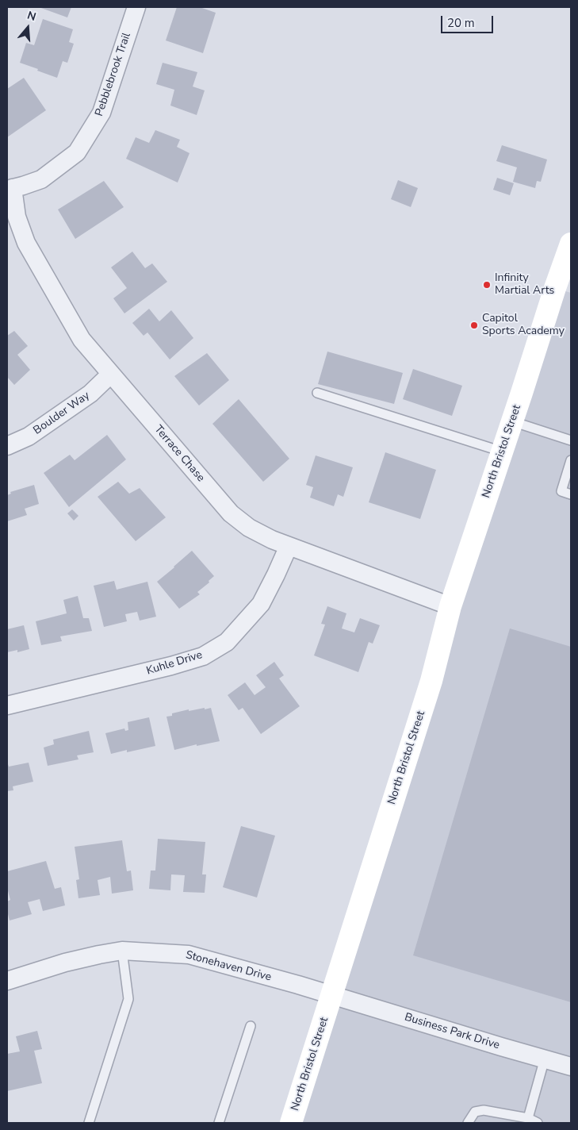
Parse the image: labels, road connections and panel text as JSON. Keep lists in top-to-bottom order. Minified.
{"streets":{"street":["Pebblebrook Trail","Boulder Way","North Bristol Street","Terrace Chase","Kuhle Drive","Stonehaven Drive","Business Park Drive"]},"crossings":[["Pebblebrook Trail","Terrace Chase"],["Boulder Way","Terrace Chase"],["North Bristol Street","Terrace Chase"],["North Bristol Street","Stonehaven Drive"],["North Bristol Street","Business Park Drive"],["Terrace Chase","Kuhle Drive"],["Stonehaven Drive","Business Park Drive"]],"places":["Infinity Martial Arts","Capitol Sports Academy"],"scale_bar":"20 m","north":"top"}
